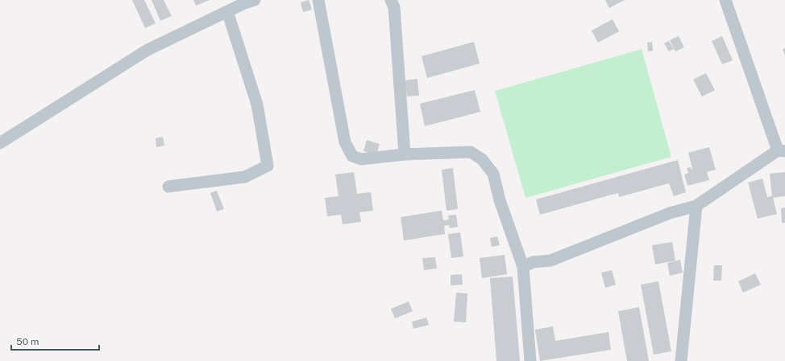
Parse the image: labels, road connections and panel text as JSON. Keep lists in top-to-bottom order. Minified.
{"scale_bar":"50 m"}
